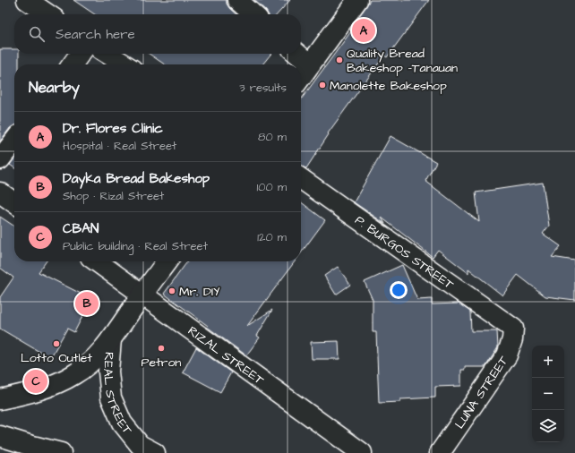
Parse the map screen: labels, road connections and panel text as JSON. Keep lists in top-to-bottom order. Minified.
{"streets":{"main road":["P. BURGOS STREET","RIZAL STREET","REAL STREET","LUNA STREET"]},"crossings":[["P. BURGOS STREET","LUNA STREET"],["RIZAL STREET","REAL STREET"]],"places":["Quality Bread Bakeshop -Tanauan","Manolette Bakeshop","Mr. DIY","Lotto Outlet","Petron"],"page":{"search":"Search here","pins":["A","B","C"],"heading":["Nearby","3 results"],"list":[{"mark":"A","name":"Dr. Flores Clinic","note":"Hospital · Real Street","value":"80 m"},{"mark":"B","name":"Dayka Bread Bakeshop","note":"Shop · Rizal Street","value":"100 m"},{"mark":"C","name":"CBAN","note":"Public building · Real Street","value":"120 m"}],"map_buttons":["+","−"]}}
